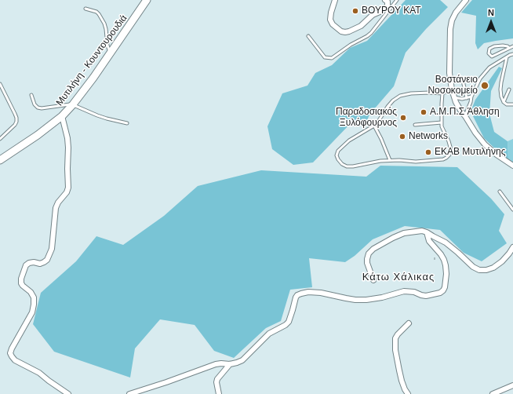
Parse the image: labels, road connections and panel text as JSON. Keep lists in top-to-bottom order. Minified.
{"streets":{"main road":["Μυτιλήνη - Κουντουρουδιά"]},"districts":["Κάτω Χάλικας"],"places":["ΒΟΥΡΟΥ ΚΑΤ","Βοστάνειο Νοσοκομείο","Α.Μ.Π.Σ Άθληση","Παραδοσιακός Ξυλόφουρνος","Networks","ΕΚΑΒ Μυτιλήνης"],"north":"top"}
